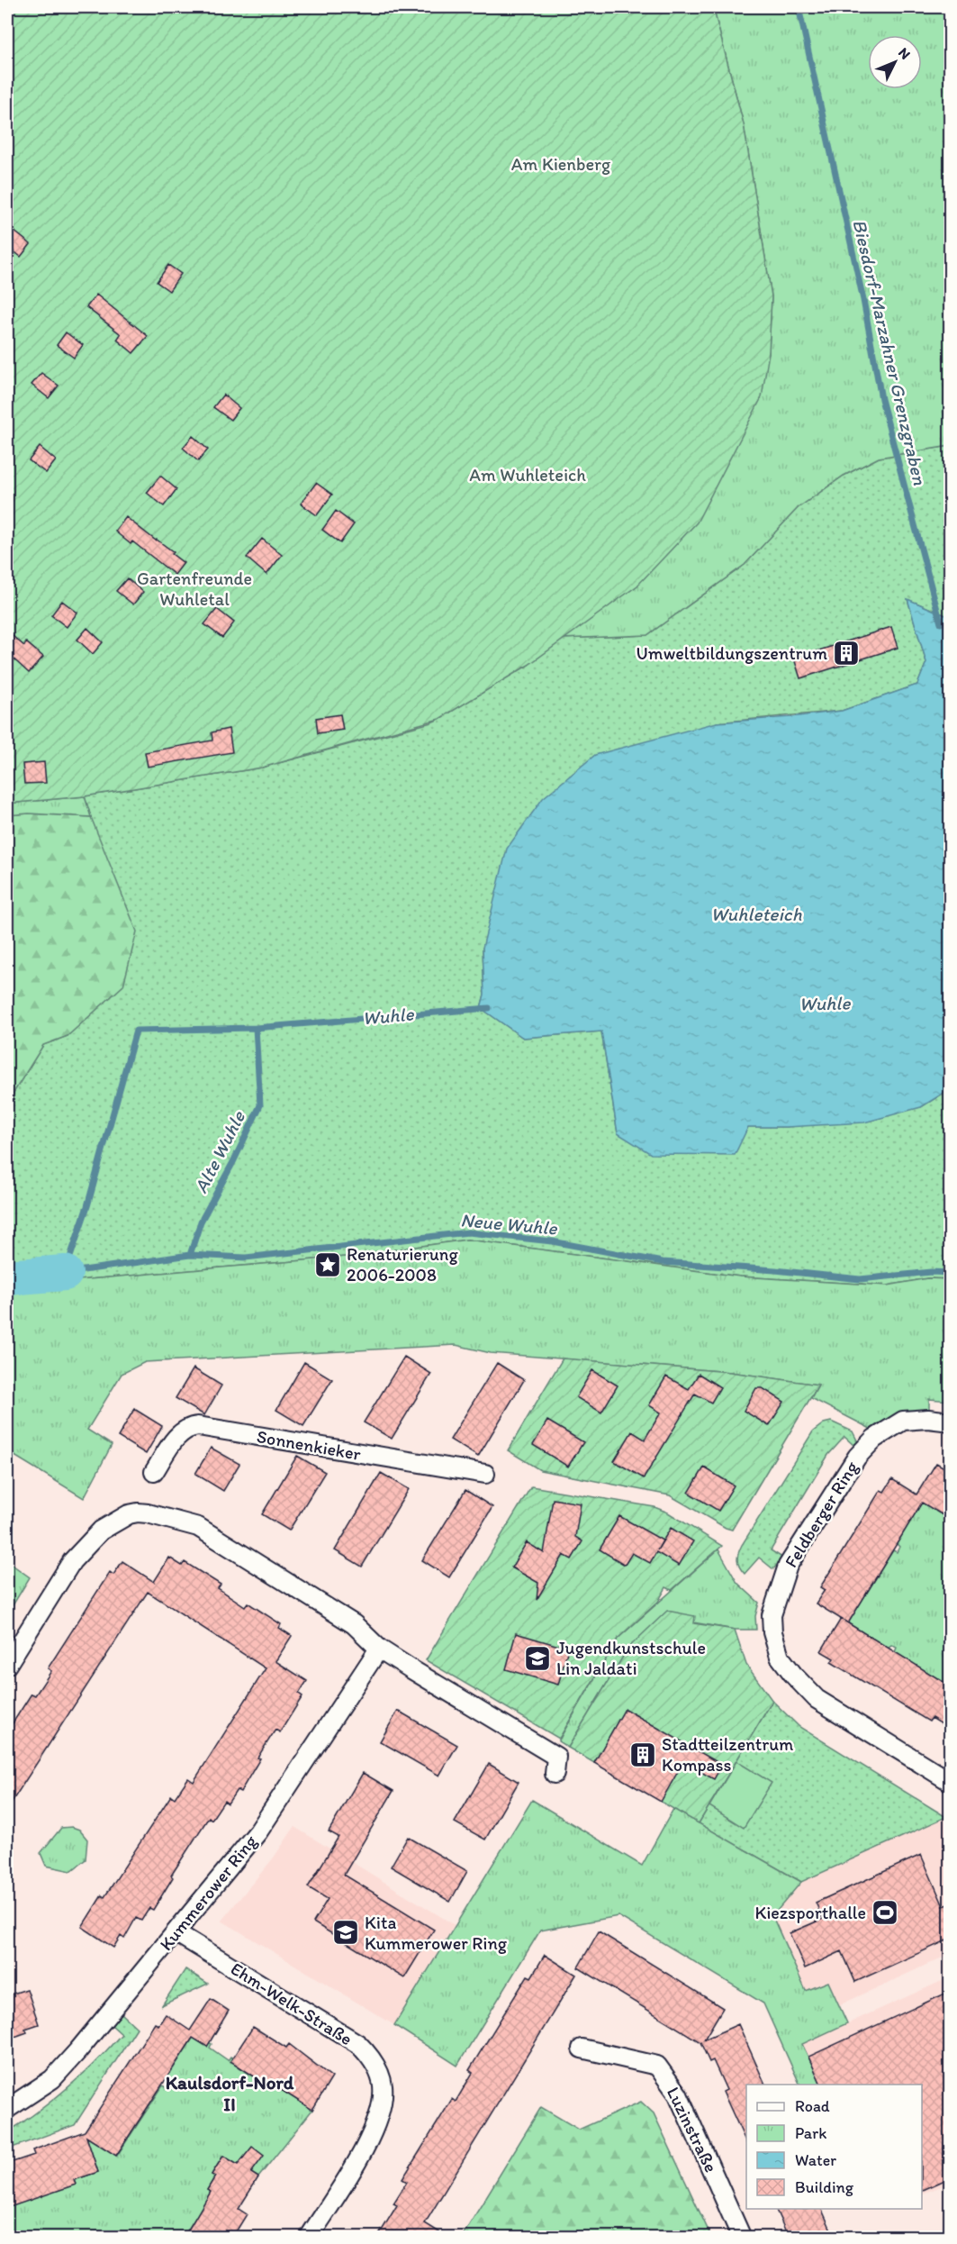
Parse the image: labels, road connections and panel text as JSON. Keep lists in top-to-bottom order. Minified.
{"streets":{"street":["Sonnenkieker","Feldberger Ring","Kummerower Ring","Ehm-Welk-Straße","Luzinstraße"]},"crossings":[["Kummerower Ring","Ehm-Welk-Straße"]],"districts":["Kaulsdorf-Nord II"],"water":["Biesdorf-Marzahner Grenzgraben","Wuhleteich","Wuhle","Alte Wuhle","Neue Wuhle"],"parks":["Am Kienberg","Am Wuhleteich","Gartenfreunde Wuhletal"],"places":{"building":["Umweltbildungszentrum","Stadtteilzentrum Kompass"],"place":["Renaturierung 2006-2008"],"school or university":["Jugendkunstschule Lin Jaldati","Kita Kummerower Ring"],"sports":["Kiezsporthalle"]},"legend":["Road","Park","Water","Building"],"north":"top right"}
